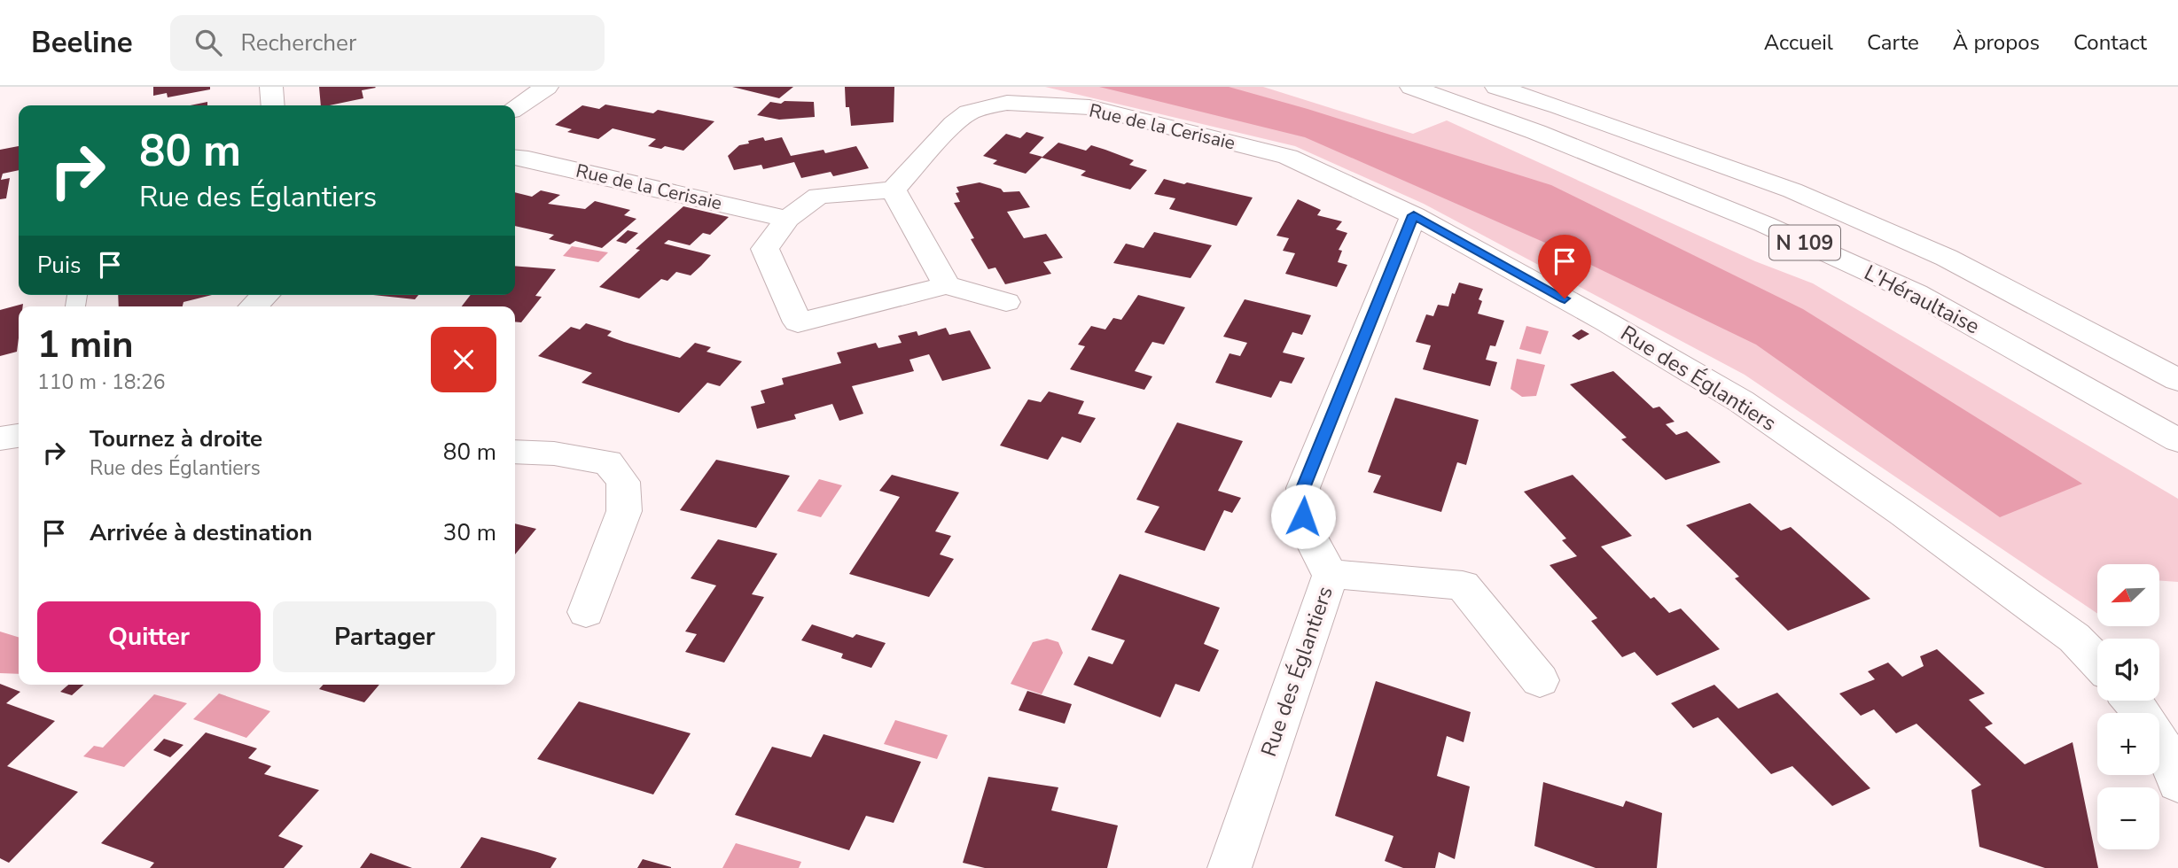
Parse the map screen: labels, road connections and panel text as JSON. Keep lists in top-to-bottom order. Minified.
{"streets":{"main road":["Rue de la Cerisaie","N 109","L'Héraultaise","Rue des Églantiers"]},"crossings":[["Rue de la Cerisaie","Rue des Églantiers"]],"north":"bottom left","page":{"header":"Beeline","search":"Rechercher","nav":["Accueil","Carte","À propos","Contact"],"turn":["80 m","Rue des Églantiers"],"then":"Puis","heading":["1 min","110 m · 18:26"],"list":[{"name":"Tournez à droite","note":"Rue des Églantiers","value":"80 m"},{"name":"Arrivée à destination","value":"30 m"}],"map_buttons":["+","−"],"buttons":["Quitter","Partager"]}}
